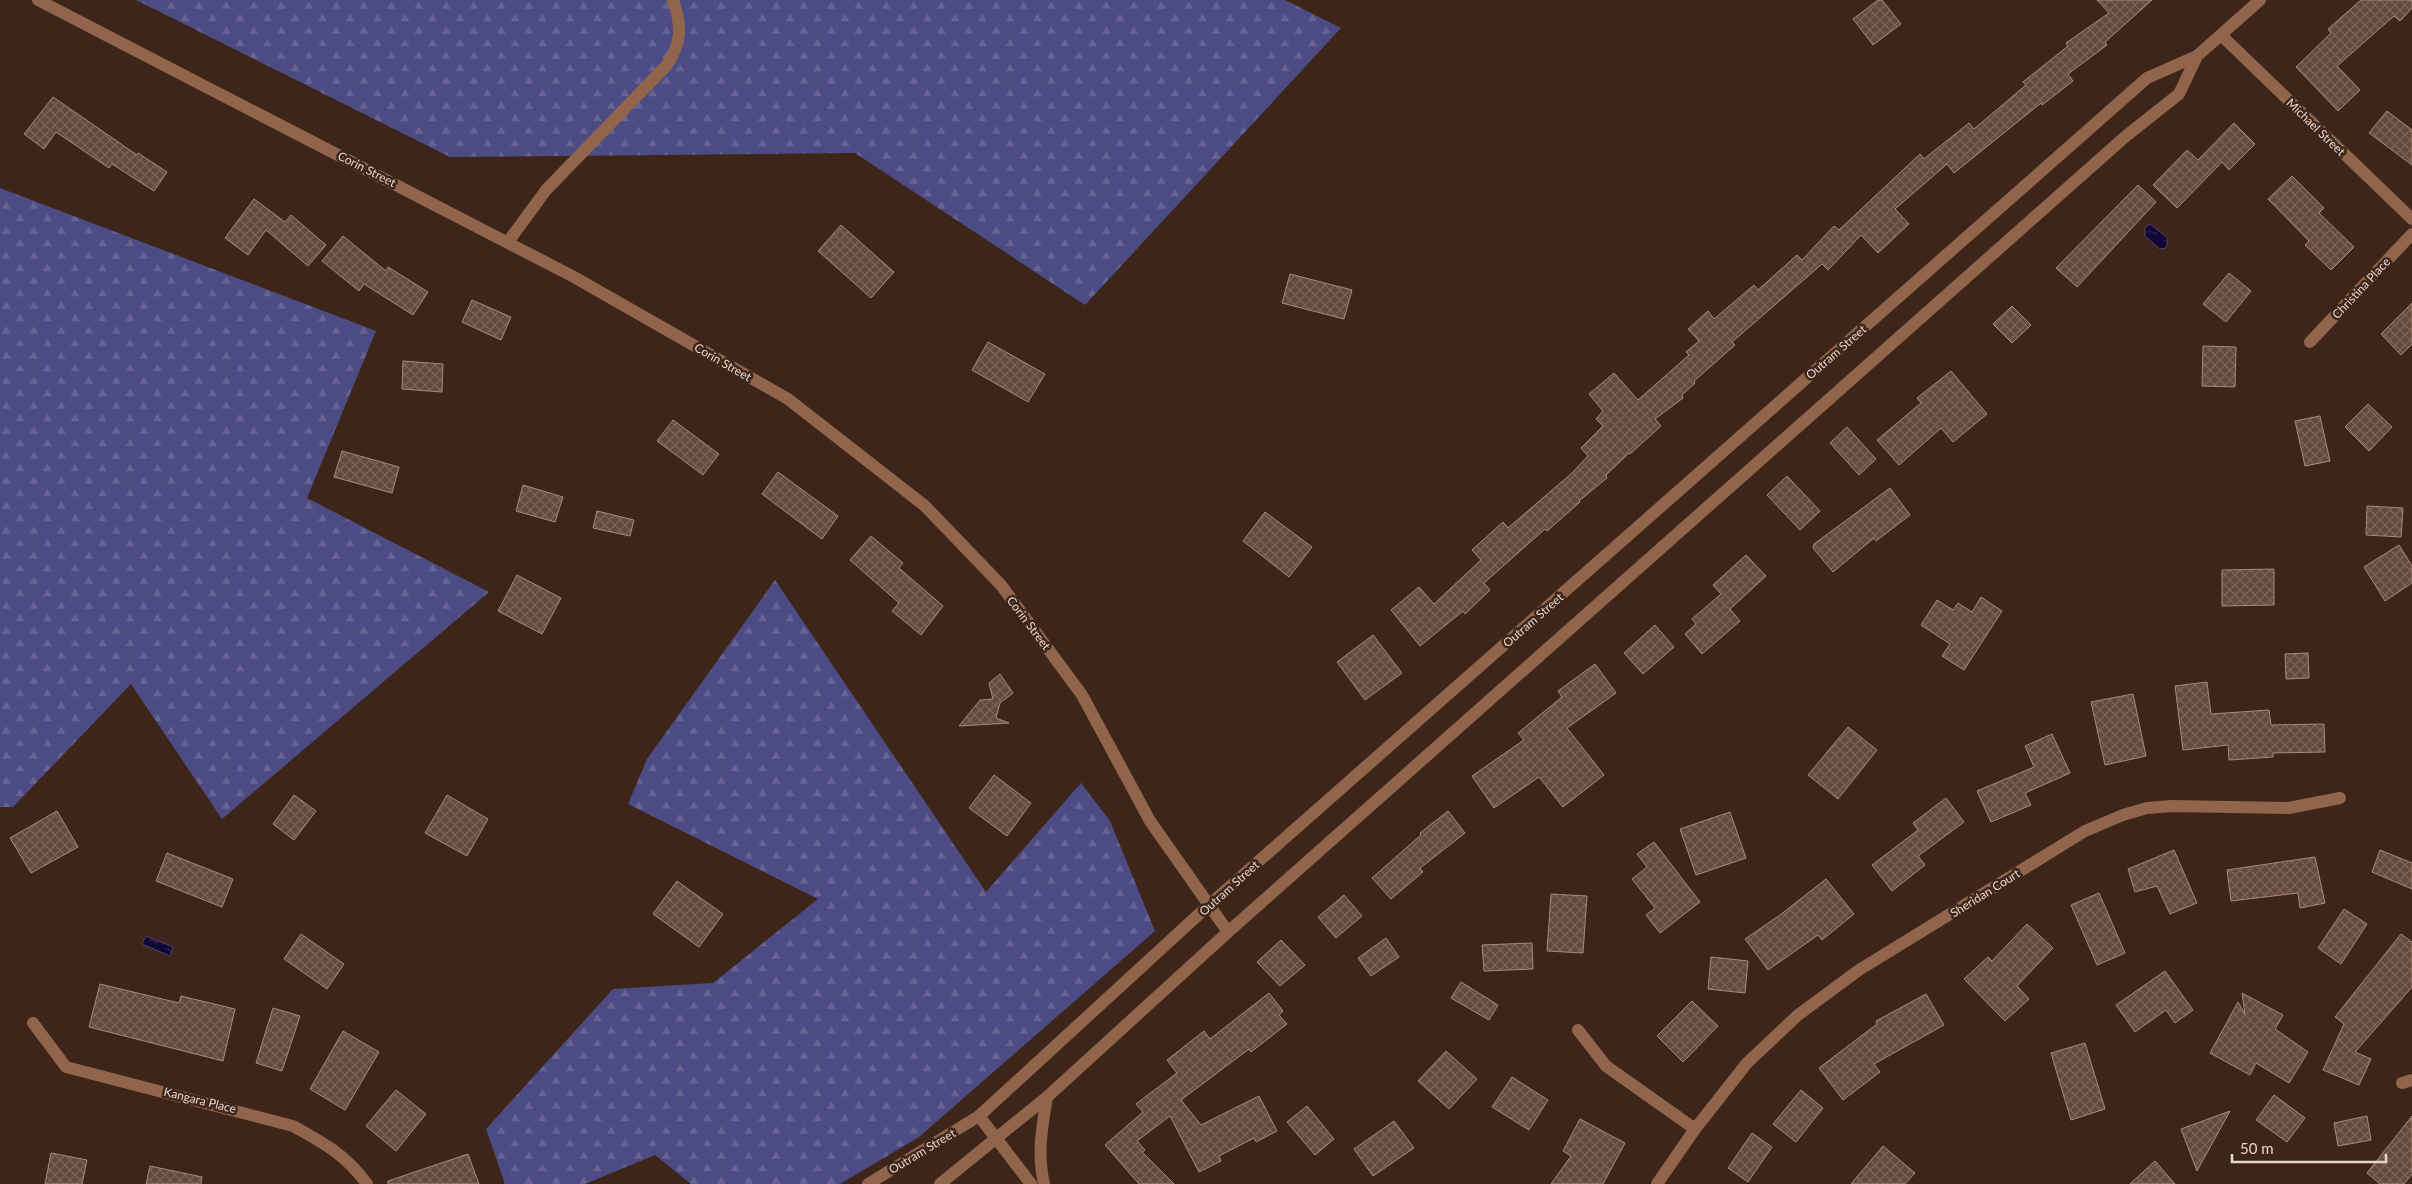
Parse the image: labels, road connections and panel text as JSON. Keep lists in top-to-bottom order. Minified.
{"streets":{"street":["Michael Street","Corin Street","Christina Place","Outram Street","Sheridan Court","Kangara Place"]},"crossings":[["Michael Street","Outram Street"],["Corin Street","Outram Street"]],"scale_bar":"50 m"}
